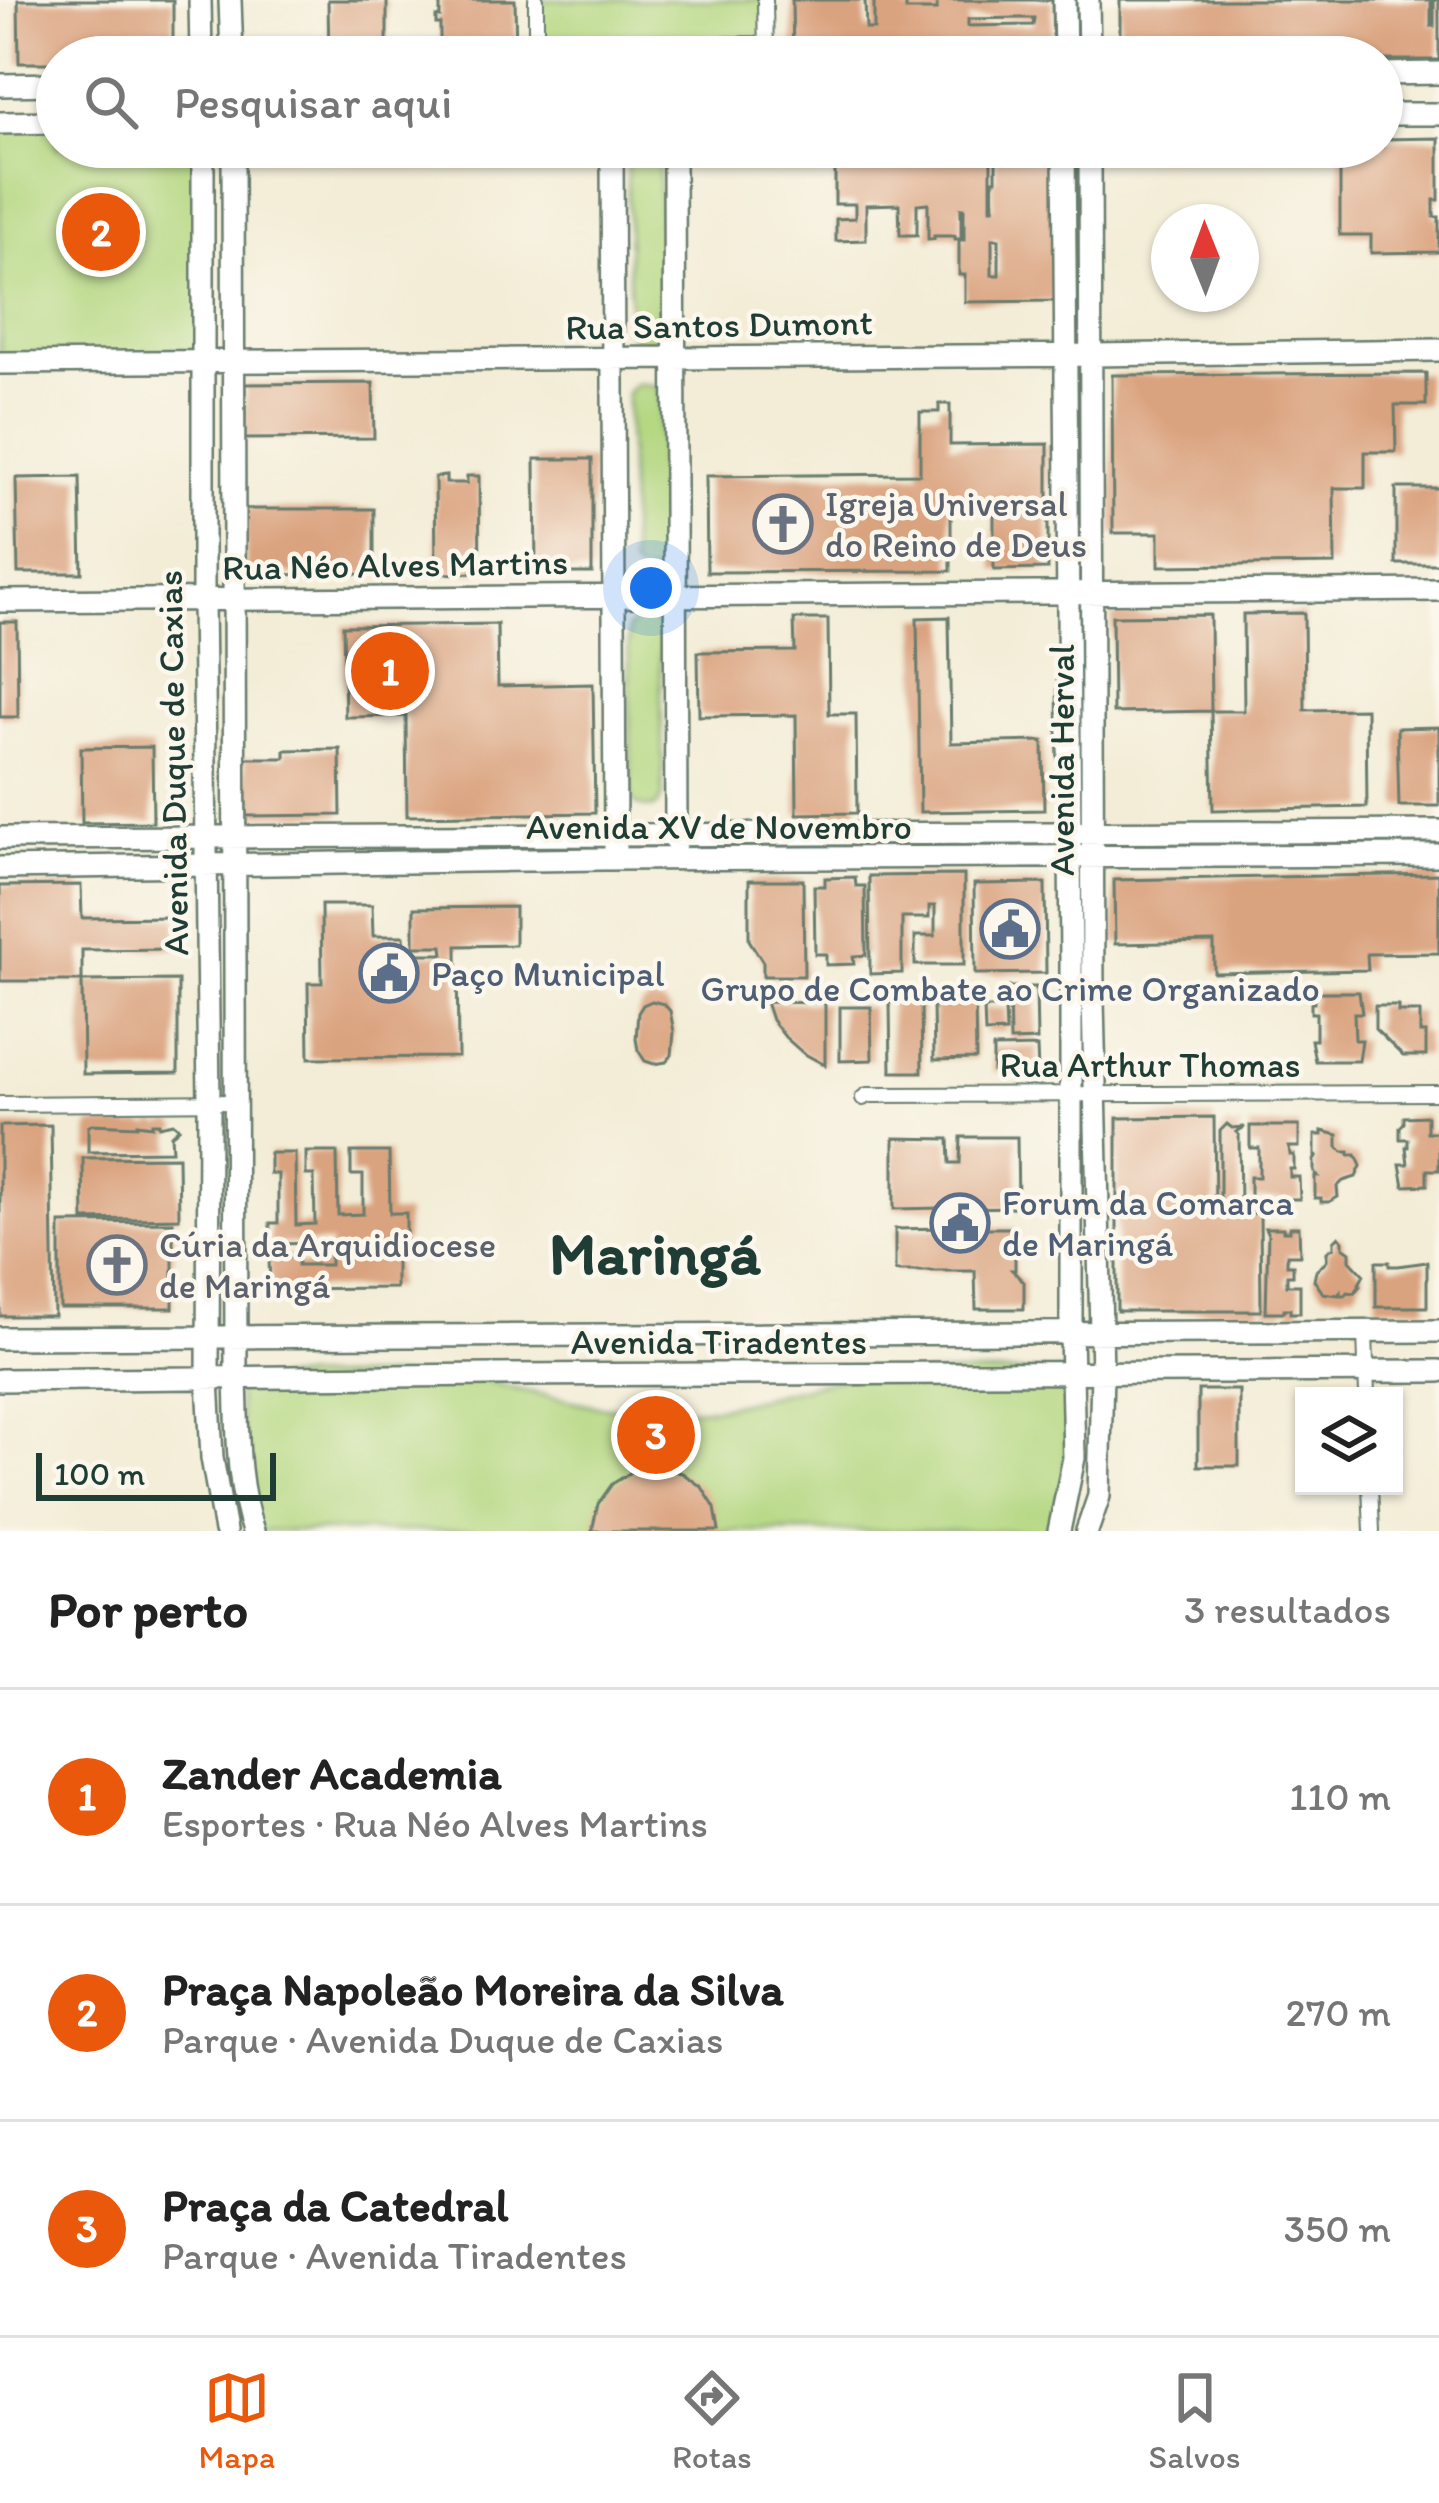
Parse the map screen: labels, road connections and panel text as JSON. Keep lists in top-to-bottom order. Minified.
{"streets":{"main road":["Rua Santos Dumont","Rua Néo Alves Martins","Avenida Herval","Avenida Duque de Caxias","Avenida XV de Novembro","Avenida Tiradentes"],"street":["Rua Arthur Thomas"]},"crossings":[["Rua Santos Dumont","Avenida Herval"],["Rua Santos Dumont","Avenida Duque de Caxias"],["Rua Néo Alves Martins","Avenida Herval"],["Rua Néo Alves Martins","Avenida Duque de Caxias"],["Avenida Herval","Avenida XV de Novembro"],["Avenida Herval","Rua Arthur Thomas"],["Avenida Herval","Avenida Tiradentes"],["Avenida Duque de Caxias","Avenida XV de Novembro"],["Avenida Duque de Caxias","Avenida Tiradentes"]],"districts":["Maringá"],"places":{"church":["Igreja Universal do Reino de Deus","Cúria da Arquidiocese de Maringá"],"public building":["Grupo de Combate ao Crime Organizado","Paço Municipal","Forum da Comarca de Maringá"]},"scale_bar":"100 m","north":"top","page":{"search":"Pesquisar aqui","pins":["2","1","3"],"scale":"100 m","heading":["Por perto","3 resultados"],"list":[{"mark":"1","name":"Zander Academia","note":"Esportes · Rua Néo Alves Martins","value":"110 m"},{"mark":"2","name":"Praça Napoleão Moreira da Silva","note":"Parque · Avenida Duque de Caxias","value":"270 m"},{"mark":"3","name":"Praça da Catedral","note":"Parque · Avenida Tiradentes","value":"350 m"}],"nav":["Mapa","Rotas","Salvos"]}}
